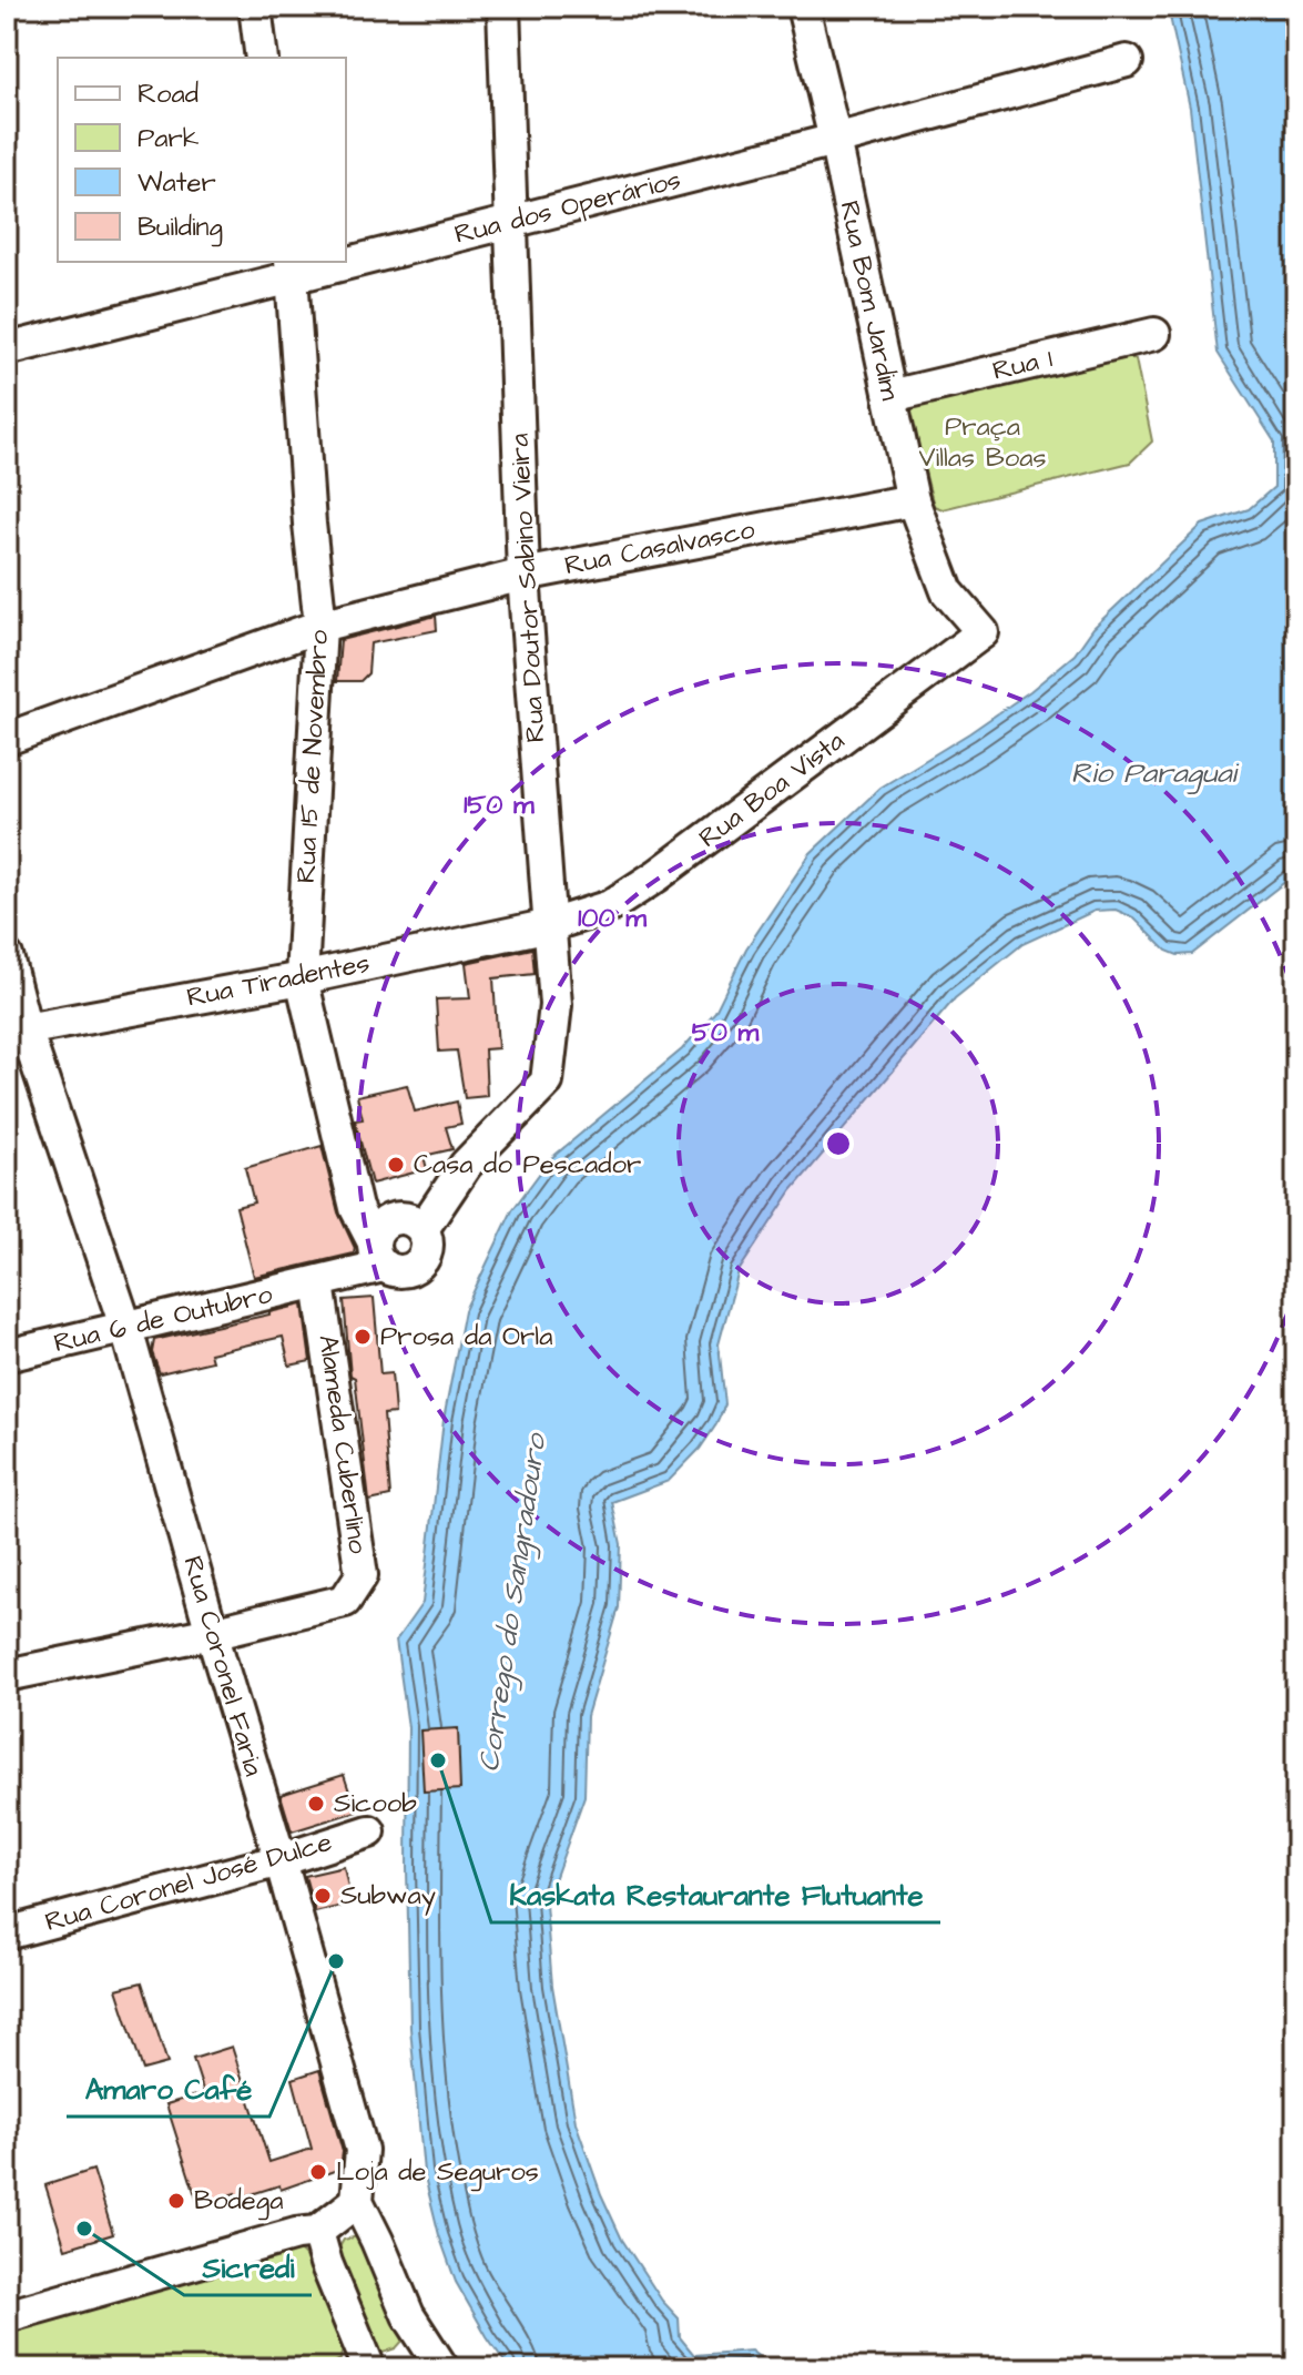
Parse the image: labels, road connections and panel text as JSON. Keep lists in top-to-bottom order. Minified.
{"streets":{"street":["Rua dos Operários","Rua Bom Jardim","Rua 1","Rua Casalvasco","Rua Doutor Sabino Vieira","Rua 15 de Novembro","Rua Boa Vista","Rua Tiradentes","Rua 6 de Outubro","Alameda Cuberlino","Rua Coronel Faria","Rua Coronel José Dulce"]},"crossings":[["Rua dos Operários","Rua Bom Jardim"],["Rua dos Operários","Rua Doutor Sabino Vieira"],["Rua dos Operários","Rua 15 de Novembro"],["Rua Bom Jardim","Rua 1"],["Rua Bom Jardim","Rua Casalvasco"],["Rua Bom Jardim","Rua Boa Vista"],["Rua Casalvasco","Rua Doutor Sabino Vieira"],["Rua Casalvasco","Rua 15 de Novembro"],["Rua Doutor Sabino Vieira","Rua 15 de Novembro"],["Rua Doutor Sabino Vieira","Rua Boa Vista"],["Rua Doutor Sabino Vieira","Rua Tiradentes"],["Rua Doutor Sabino Vieira","Rua 6 de Outubro"],["Rua 15 de Novembro","Rua Tiradentes"],["Rua 15 de Novembro","Rua 6 de Outubro"],["Rua Boa Vista","Rua Tiradentes"],["Rua Tiradentes","Rua Coronel Faria"],["Rua 6 de Outubro","Alameda Cuberlino"],["Rua 6 de Outubro","Rua Coronel Faria"],["Alameda Cuberlino","Rua Coronel Faria"],["Rua Coronel Faria","Rua Coronel José Dulce"]],"water":["Rio Paraguai","Corrego do Sangradouro"],"parks":["Praça Villas Boas"],"places":["Casa do Pescador","Prosa da Orla","Kaskata Restaurante Flutuante","Sicoob","Subway","Amaro Café","Loja de Seguros","Bodega","Sicredi"],"legend":["Road","Park","Water","Building"],"rings":["150 m","100 m","50 m"]}
